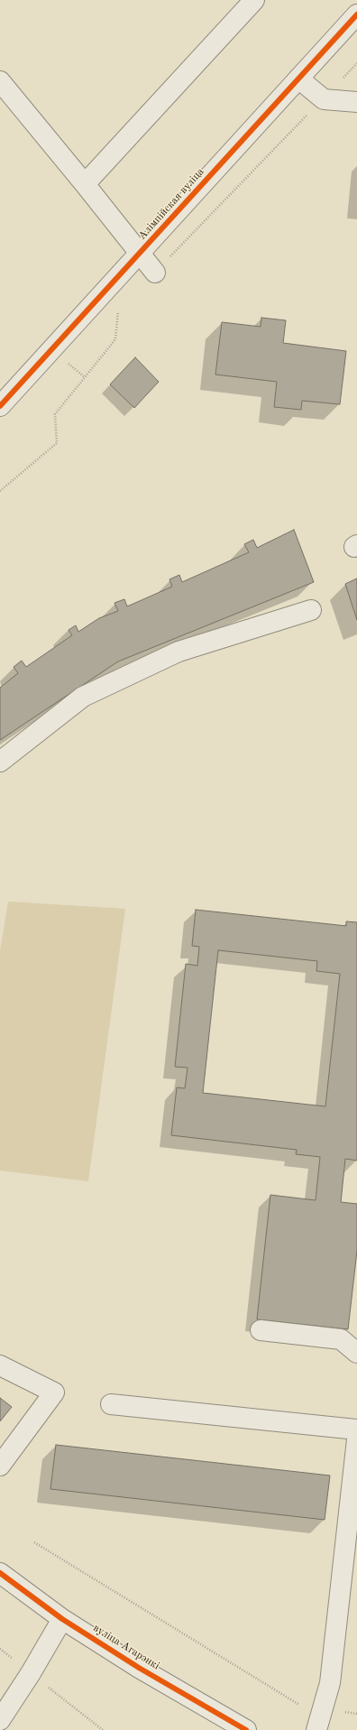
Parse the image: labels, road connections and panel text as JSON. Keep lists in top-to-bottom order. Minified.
{"streets":{"street":["Алімпійская вуліца","вуліца Агарэнкі"]}}
